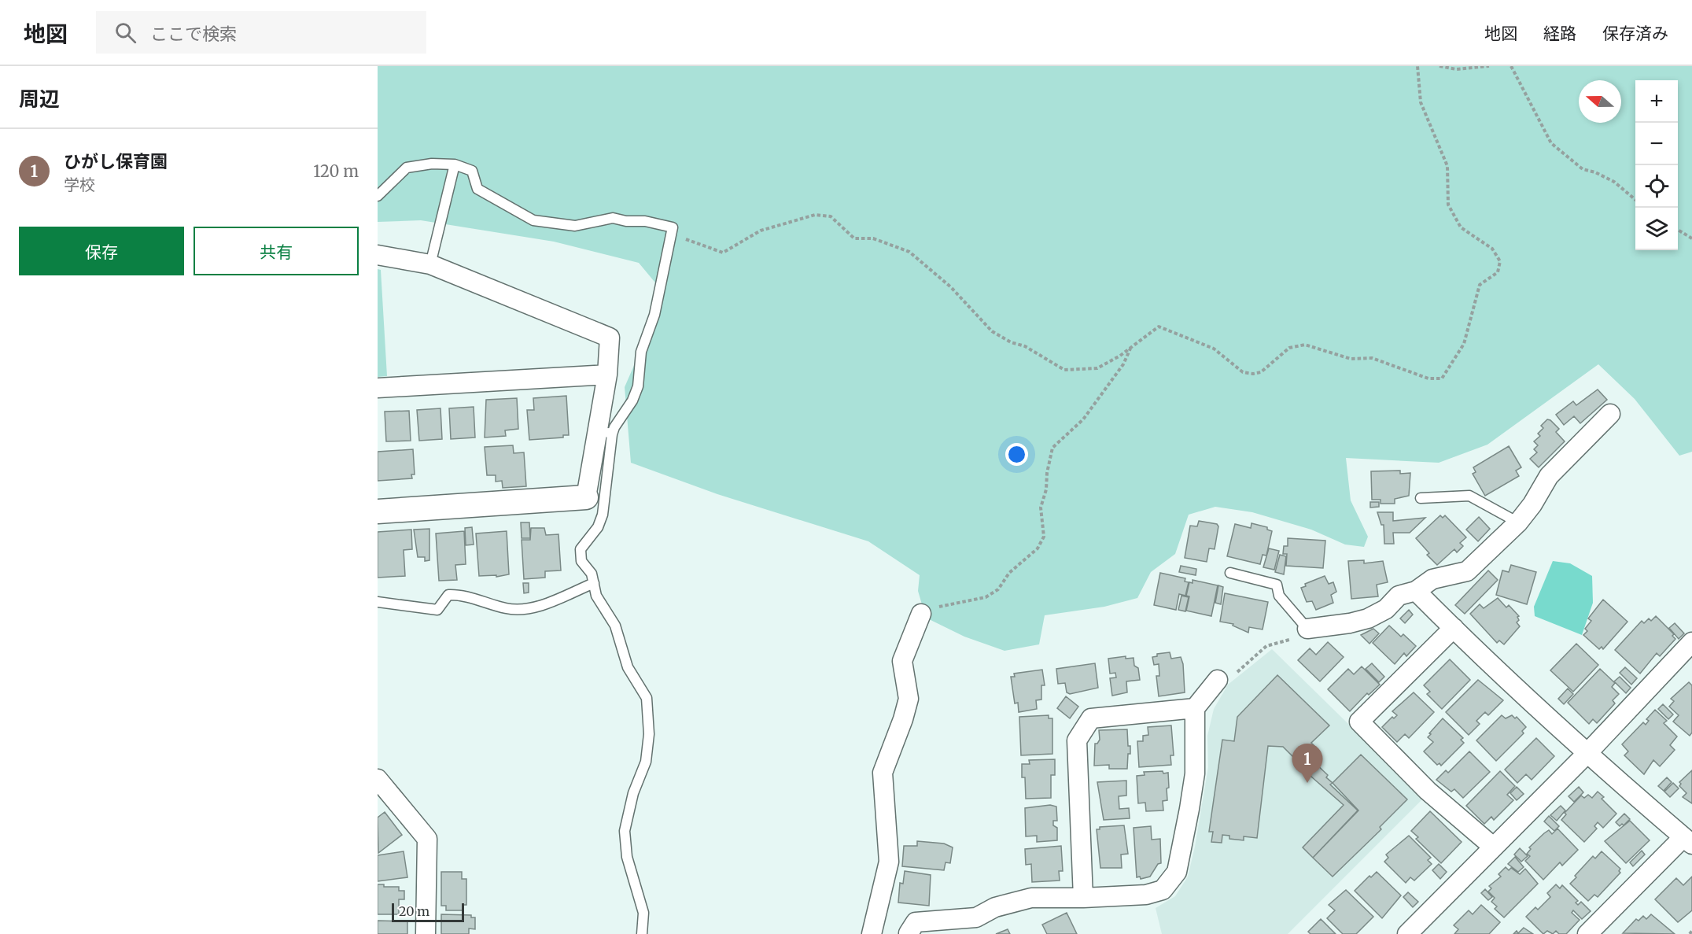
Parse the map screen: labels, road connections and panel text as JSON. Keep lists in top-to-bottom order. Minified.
{"scale_bar":"20 m","north":"left","page":{"header":"地図","search":"ここで検索","nav":["地図","経路","保存済み"],"heading":"周辺","map_buttons":["+","−"],"list":[{"mark":"1","name":"ひがし保育園","note":"学校","value":"120 m"}],"buttons":["保存","共有"],"pins":"1","scale":"20 m"}}
